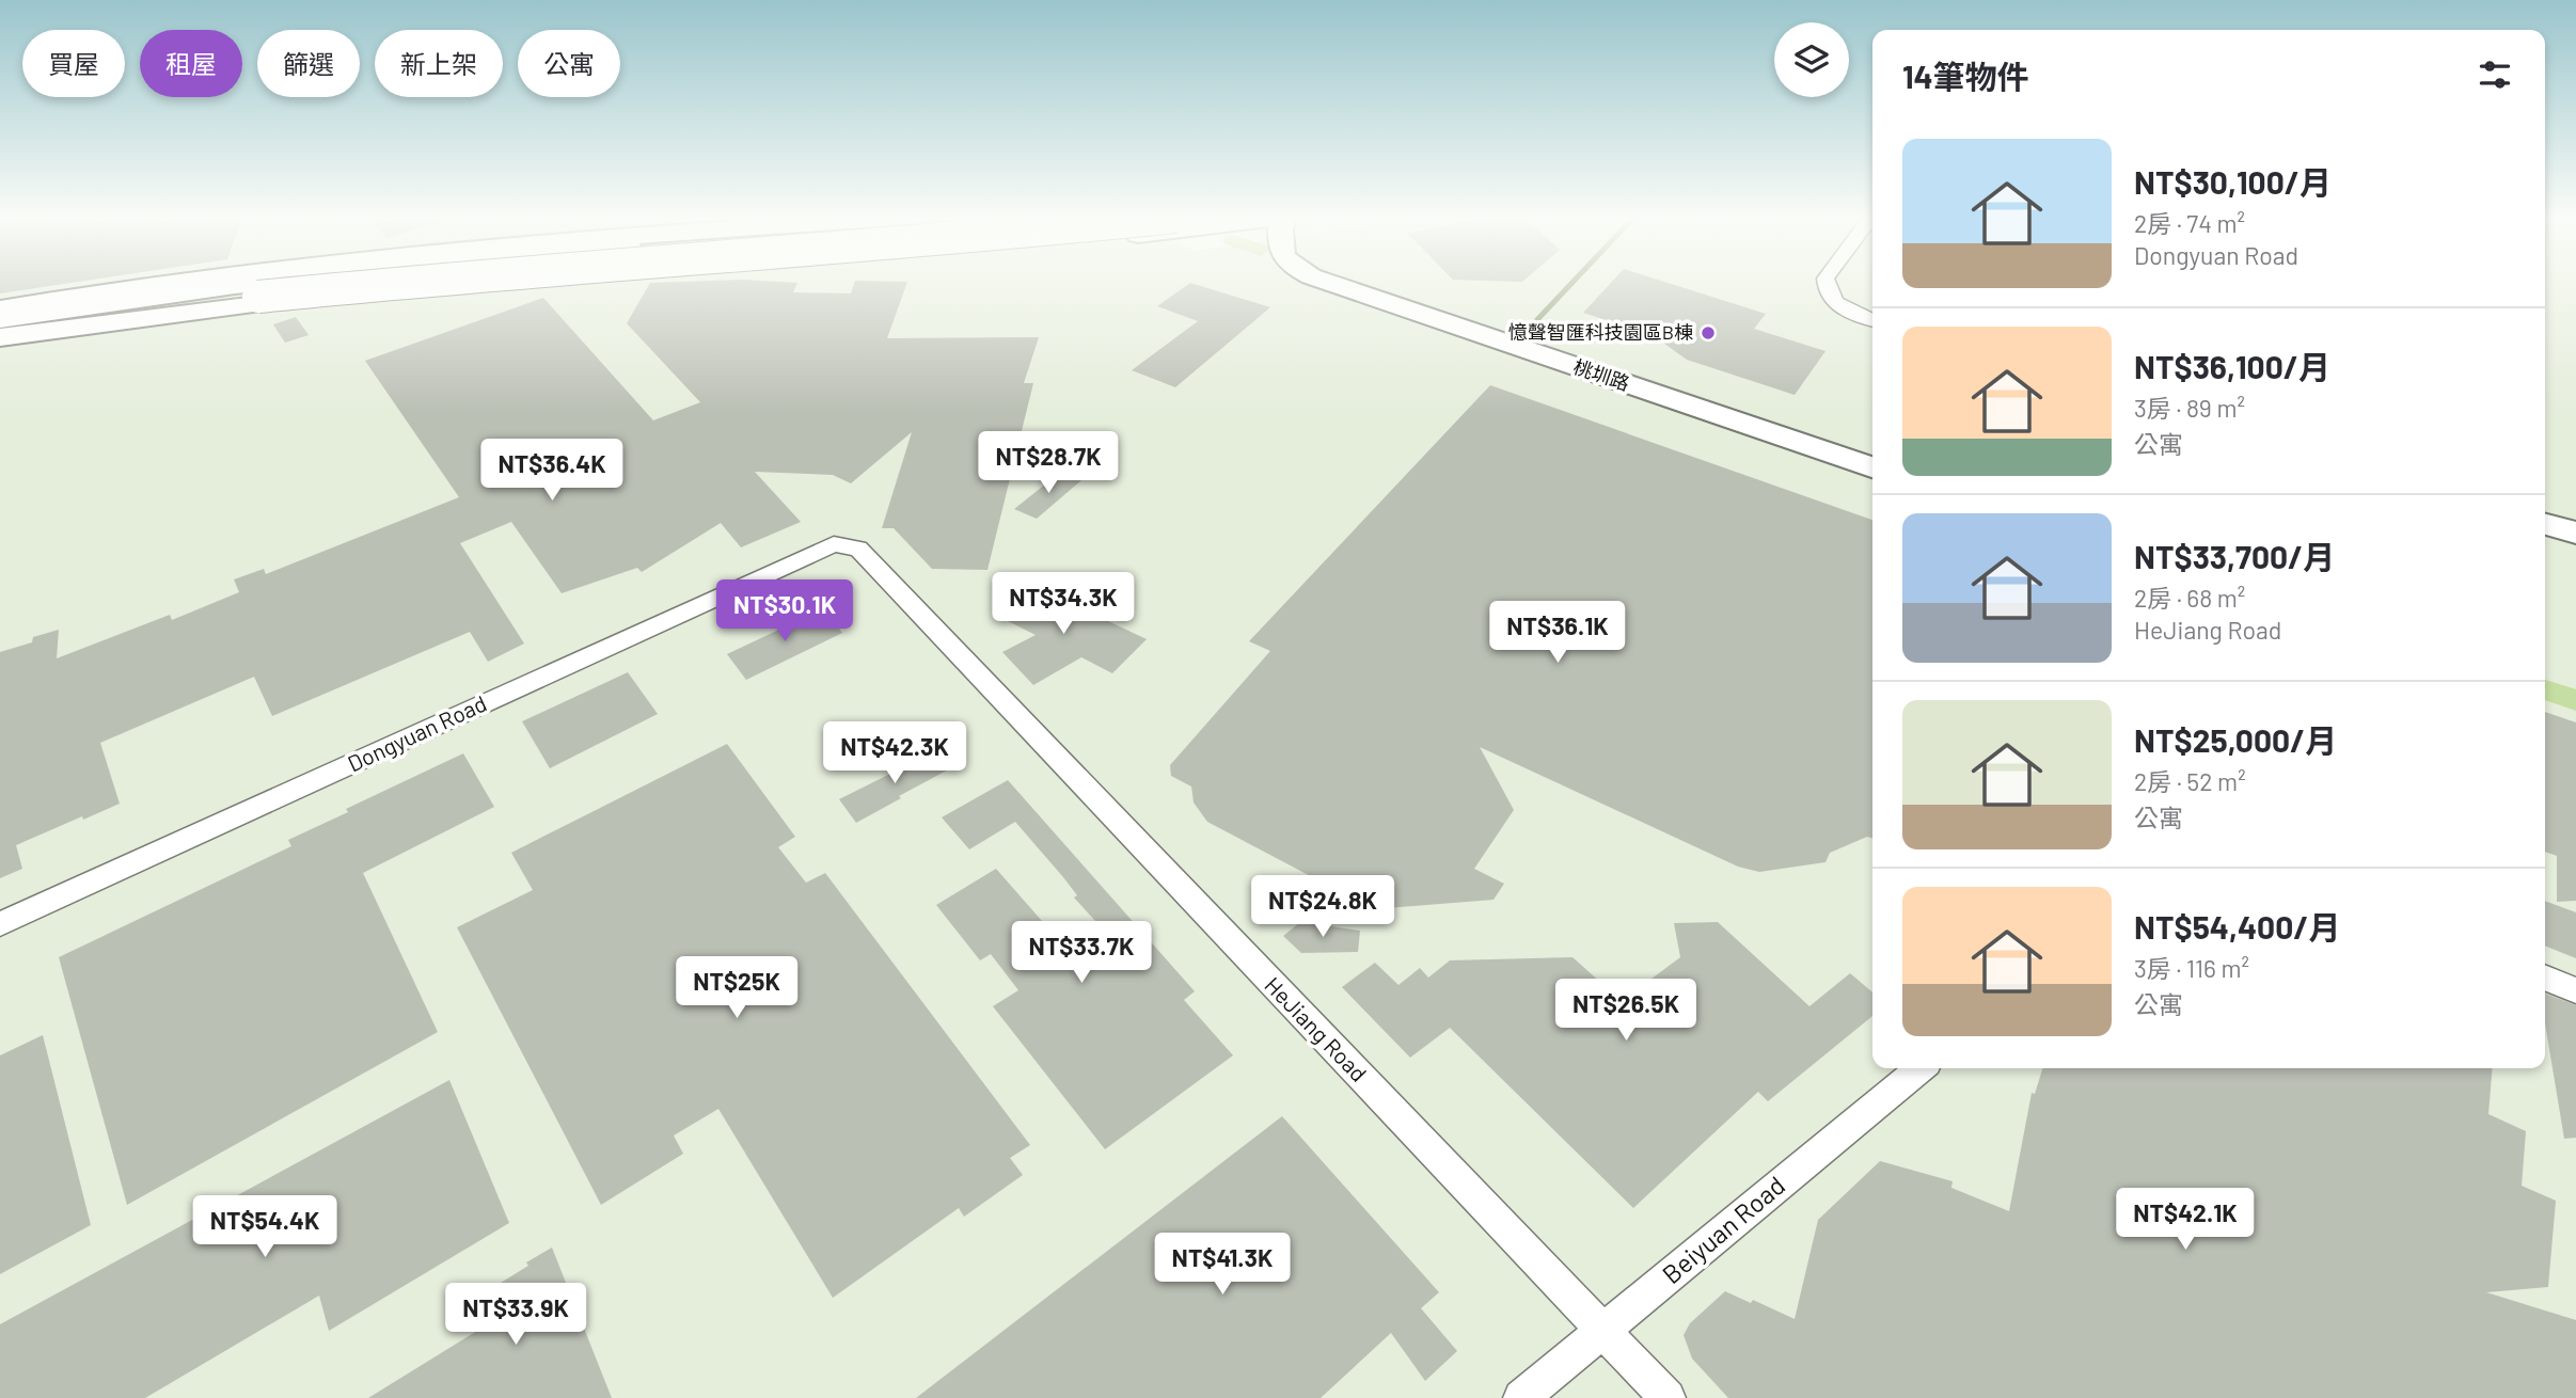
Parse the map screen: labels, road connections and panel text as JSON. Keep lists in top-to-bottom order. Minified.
{"streets":{"main road":["桃圳路"],"street":["Dongyuan Road","HeJiang Road","Beiyuan Road"]},"crossings":[["Dongyuan Road","HeJiang Road"],["HeJiang Road","Beiyuan Road"]],"places":["憶聲智匯科技園區B棟"],"page":{"chip":["買屋","租屋","篩選","新上架","公寓"],"heading":"14筆物件","list":[{"name":"NT$30,100/月","note":"2房 · 74 m² · Dongyuan Road"},{"name":"NT$36,100/月","note":"3房 · 89 m² · 公寓"},{"name":"NT$33,700/月","note":"2房 · 68 m² · HeJiang Road"},{"name":"NT$25,000/月","note":"2房 · 52 m² · 公寓"},{"name":"NT$54,400/月","note":"3房 · 116 m² · 公寓"}],"price":["NT$28.7K","NT$36.4K","NT$34.3K","NT$30.1K","NT$36.1K","NT$42.3K","NT$24.8K","NT$33.7K","NT$25K","NT$26.5K","NT$42.1K","NT$54.4K","NT$41.3K","NT$33.9K"]}}
